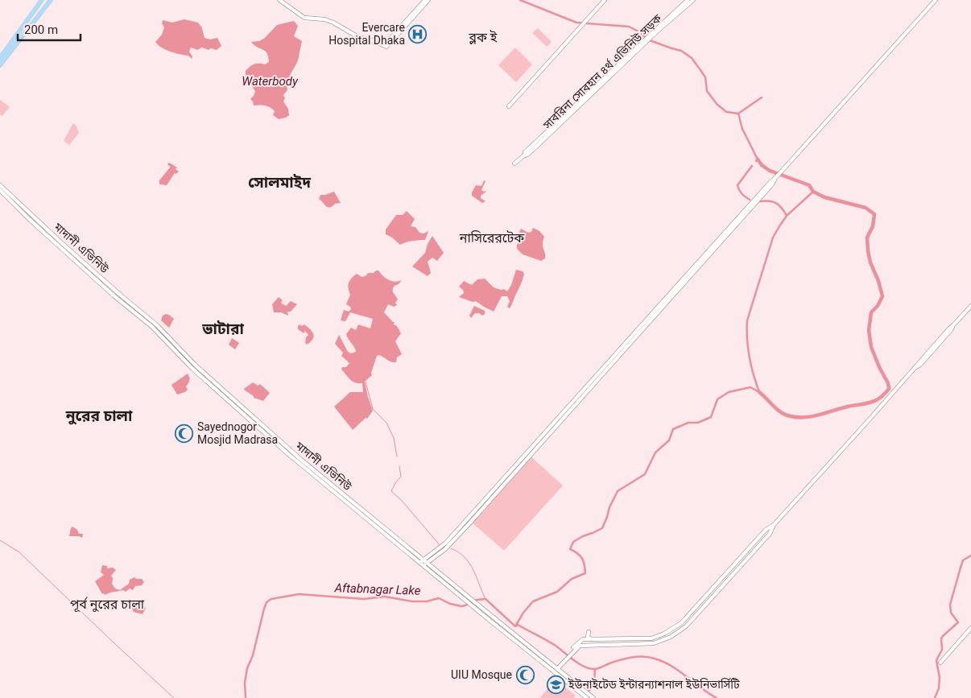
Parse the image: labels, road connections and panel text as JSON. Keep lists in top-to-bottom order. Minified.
{"streets":{"street":["সাবরিনা সোবহান ৪র্থ এভিনিউ সড়ক","মাদানী এভিনিউ"]},"districts":["ব্লক ই","সোলমাইদ","নাসিরেরটেক","ভাটারা","নুরের চালা","পূর্ব নুরের চালা"],"water":["Waterbody","Aftabnagar Lake"],"places":{"hospital":["Evercare Hospital Dhaka"],"mosque":["Sayednogor Mosjid Madrasa","UIU Mosque"],"school or university":["ইউনাইটেড ইন্টারন্যাশনাল ইউনিভার্সিটি"]},"scale_bar":"200 m"}
